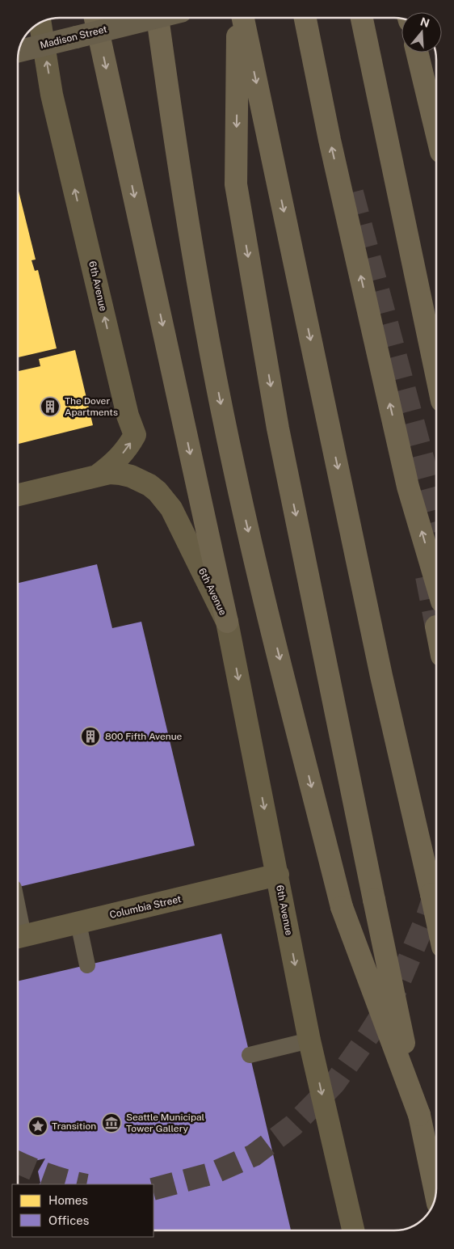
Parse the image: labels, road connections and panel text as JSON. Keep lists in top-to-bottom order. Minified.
{"streets":{"main road":["Madison Street","6th Avenue","Columbia Street"]},"crossings":[["Madison Street","6th Avenue"],["6th Avenue","Columbia Street"]],"places":{"building":["The Dover Apartments","800 Fifth Avenue"],"museum":["Seattle Municipal Tower Gallery"],"place":["Transition"]},"legend":["Homes","Offices"],"north":"top"}
